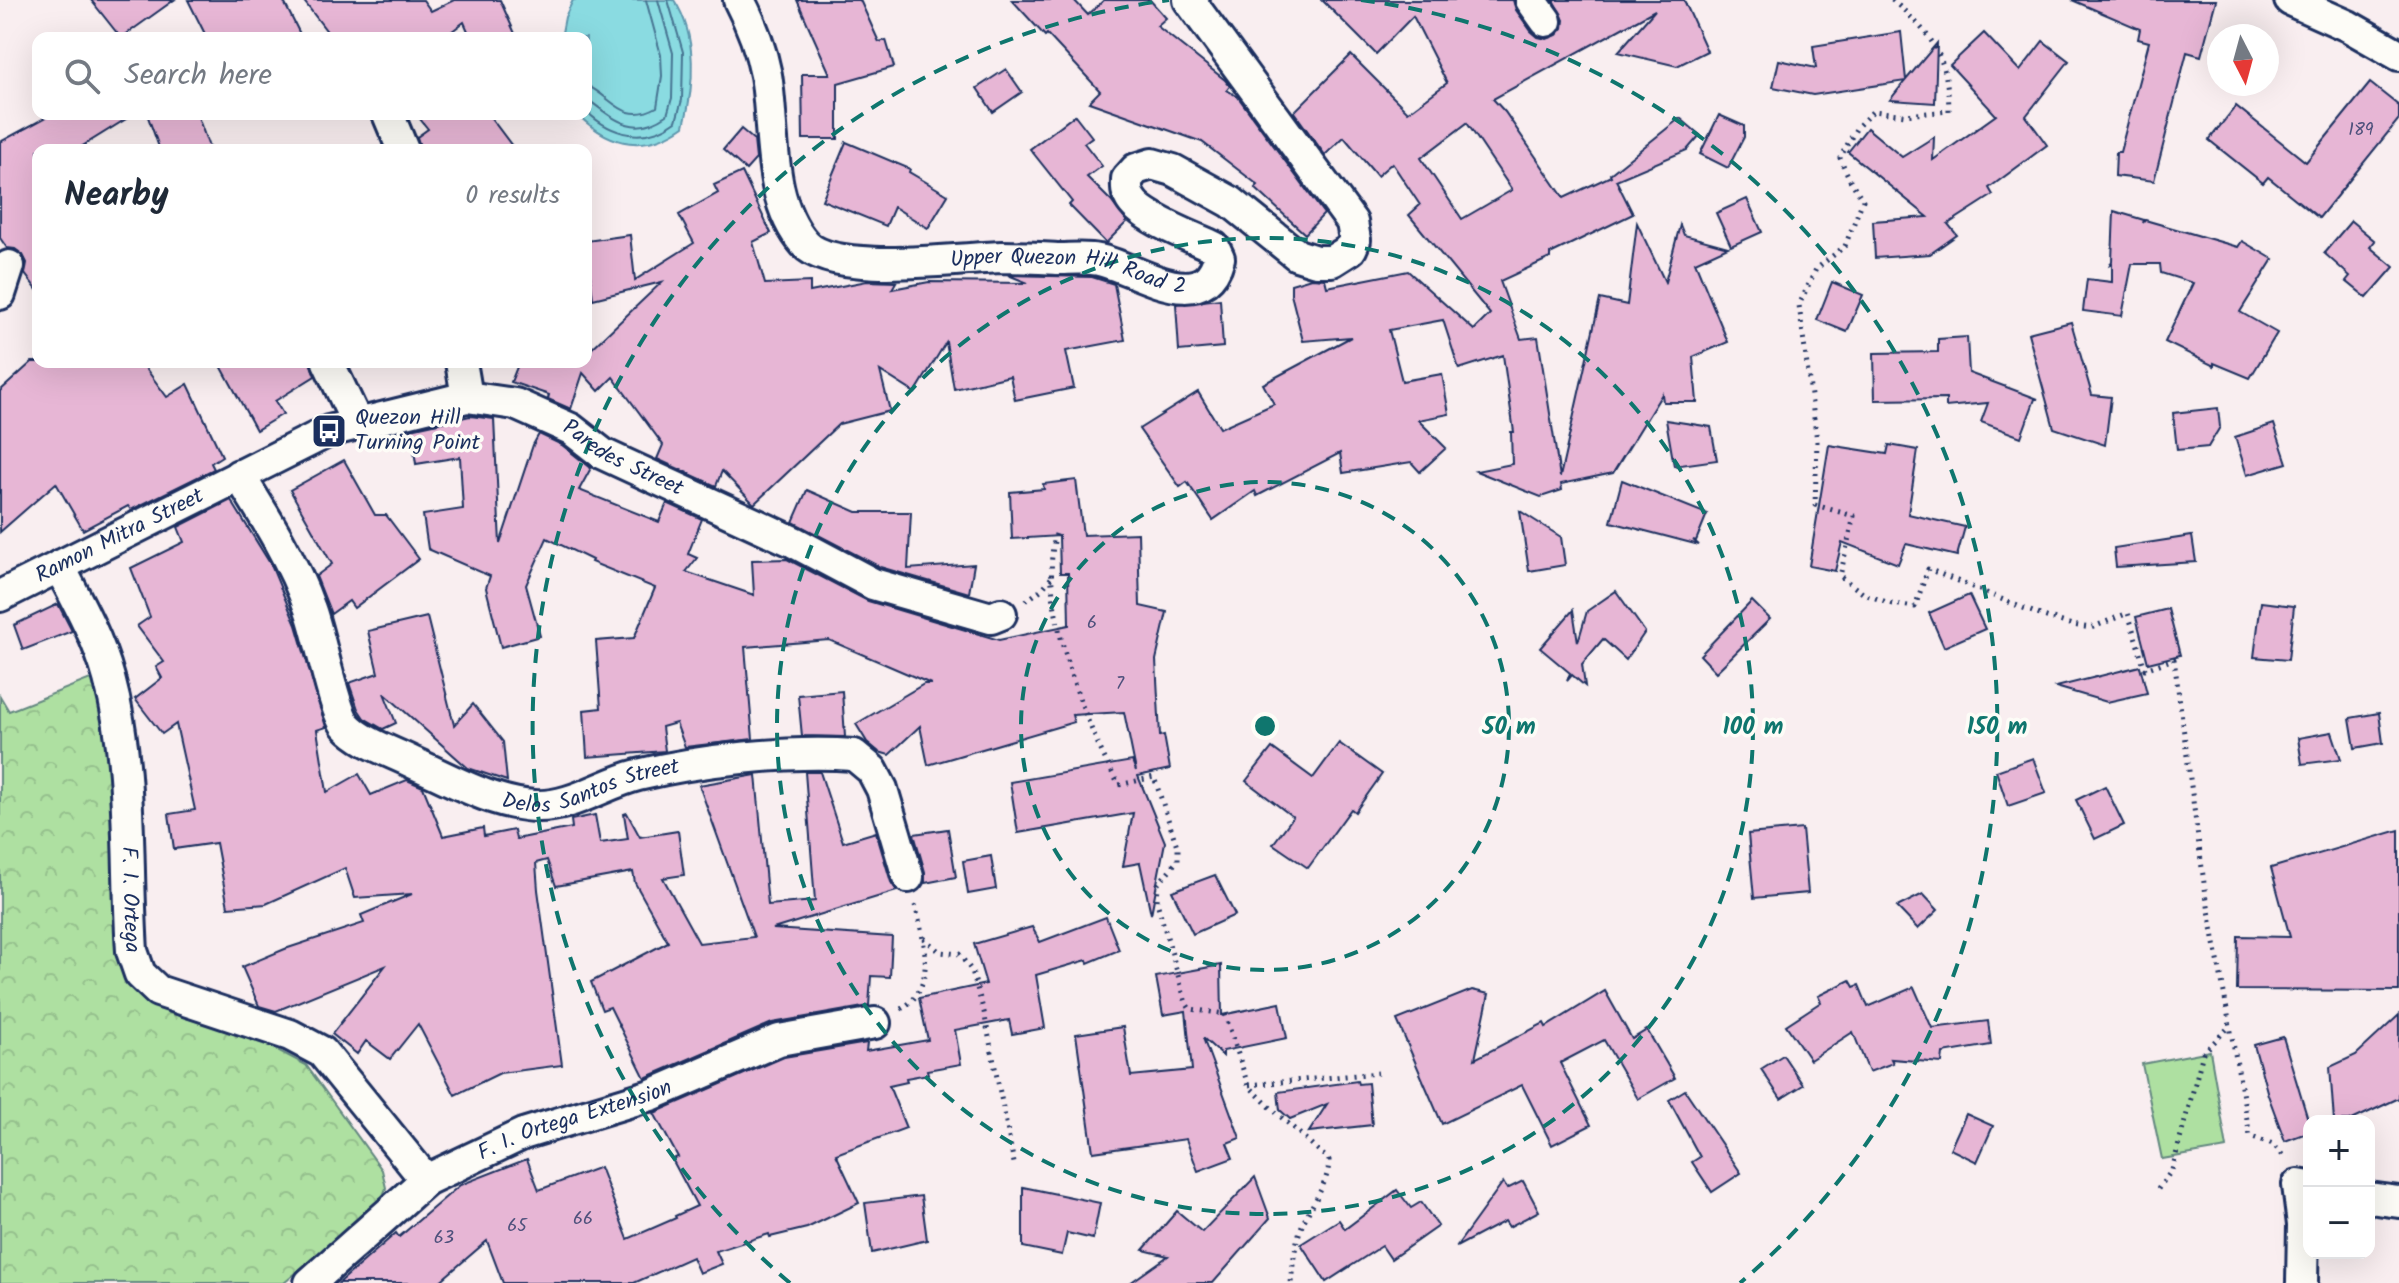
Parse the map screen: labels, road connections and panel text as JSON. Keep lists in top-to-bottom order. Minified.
{"streets":{"street":["Upper Quezon Hill Road 2","Paredes Street","Ramon Mitra Street","Delos Santos Street","F. I. Ortega","F. I. Ortega Extension"]},"crossings":[["Paredes Street","Ramon Mitra Street"],["Paredes Street","Delos Santos Street"],["Ramon Mitra Street","Delos Santos Street"],["Ramon Mitra Street","F. I. Ortega"],["F. I. Ortega","F. I. Ortega Extension"]],"places":{"bus stop":["Quezon Hill Turning Point"]},"house_numbers":["189","6","7","66","65","63"],"north":"bottom","page":{"search":"Search here","heading":["Nearby","0 results"],"map_buttons":["+","−"]},"rings":["50 m","100 m","150 m"]}
